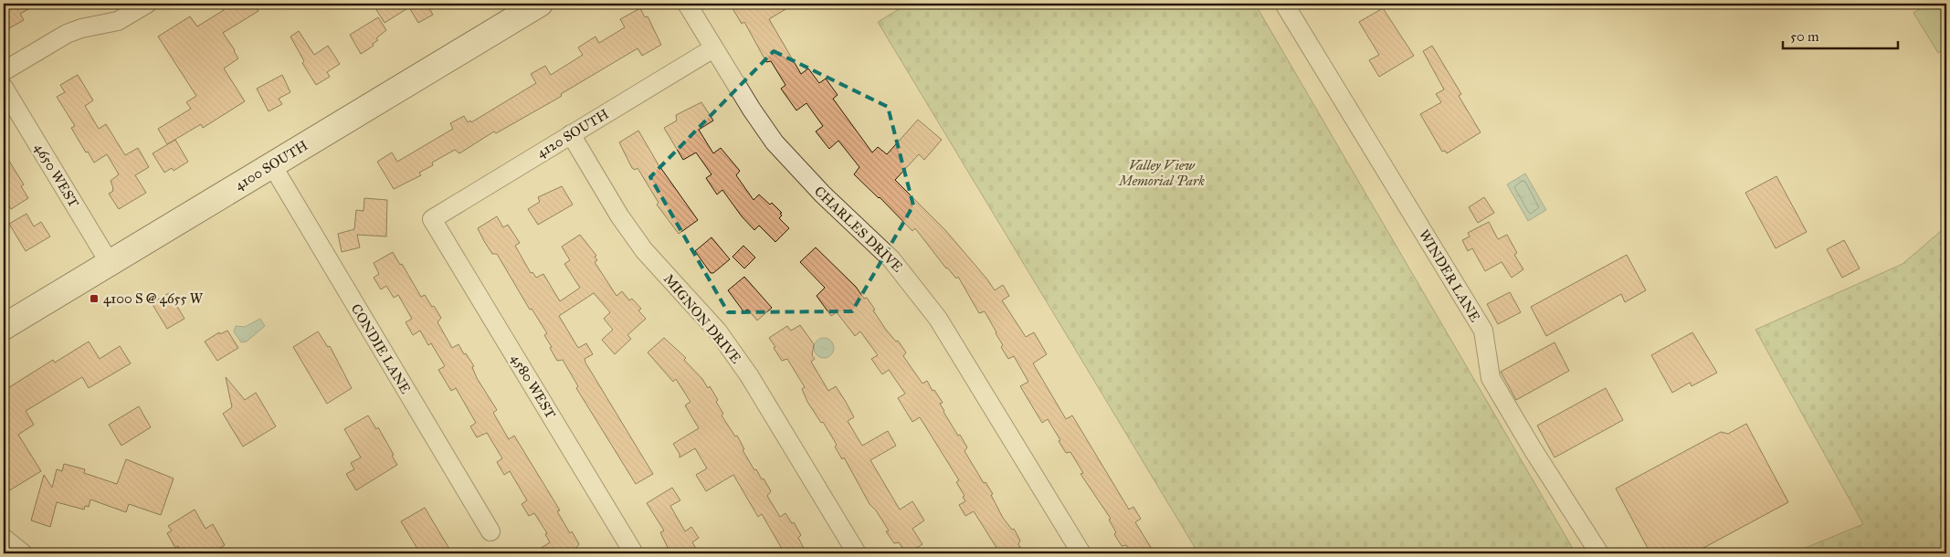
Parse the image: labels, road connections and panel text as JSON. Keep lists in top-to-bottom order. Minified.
{"streets":{"main road":["4100 SOUTH"],"street":["4120 SOUTH","4650 WEST","CHARLES DRIVE","WINDER LANE","MIGNON DRIVE","CONDIE LANE","4580 WEST"]},"crossings":[["4120 SOUTH","CHARLES DRIVE"],["4120 SOUTH","MIGNON DRIVE"],["4120 SOUTH","4580 WEST"],["4100 SOUTH","4650 WEST"],["4100 SOUTH","CONDIE LANE"]],"parks":["Valley View Memorial Park"],"places":{"transit":["4100 S @ 4655 W"]},"scale_bar":"50 m"}
